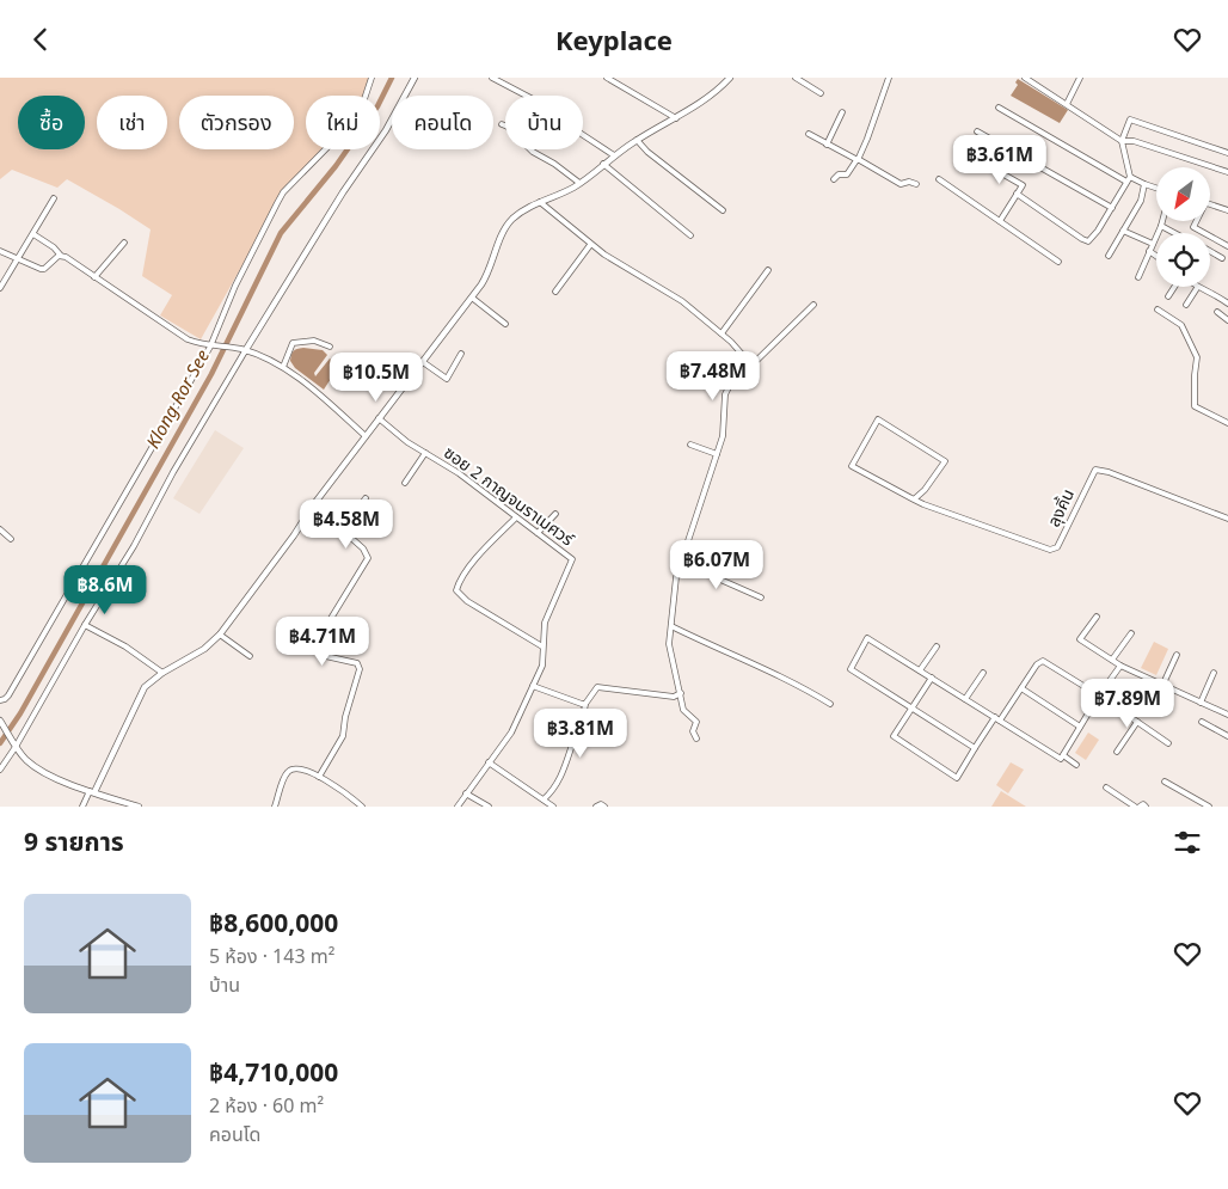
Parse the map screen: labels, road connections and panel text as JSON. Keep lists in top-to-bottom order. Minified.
{"streets":{"street":["ซอย 2 กาญจนราเมศวร์","ลุงคิ้น"]},"water":["Klong Ror See"],"north":"bottom left","page":{"header":"Keyplace","chip":["ซื้อ","เช่า","ตัวกรอง","ใหม่","คอนโด","บ้าน"],"price":["฿3.61M","฿7.48M","฿10.5M","฿4.58M","฿6.07M","฿8.6M","฿4.71M","฿7.89M","฿3.81M"],"heading":"9 รายการ","list":[{"name":"฿8,600,000","note":"5 ห้อง · 143 m² · บ้าน"},{"name":"฿4,710,000","note":"2 ห้อง · 60 m² · คอนโด"}]}}
